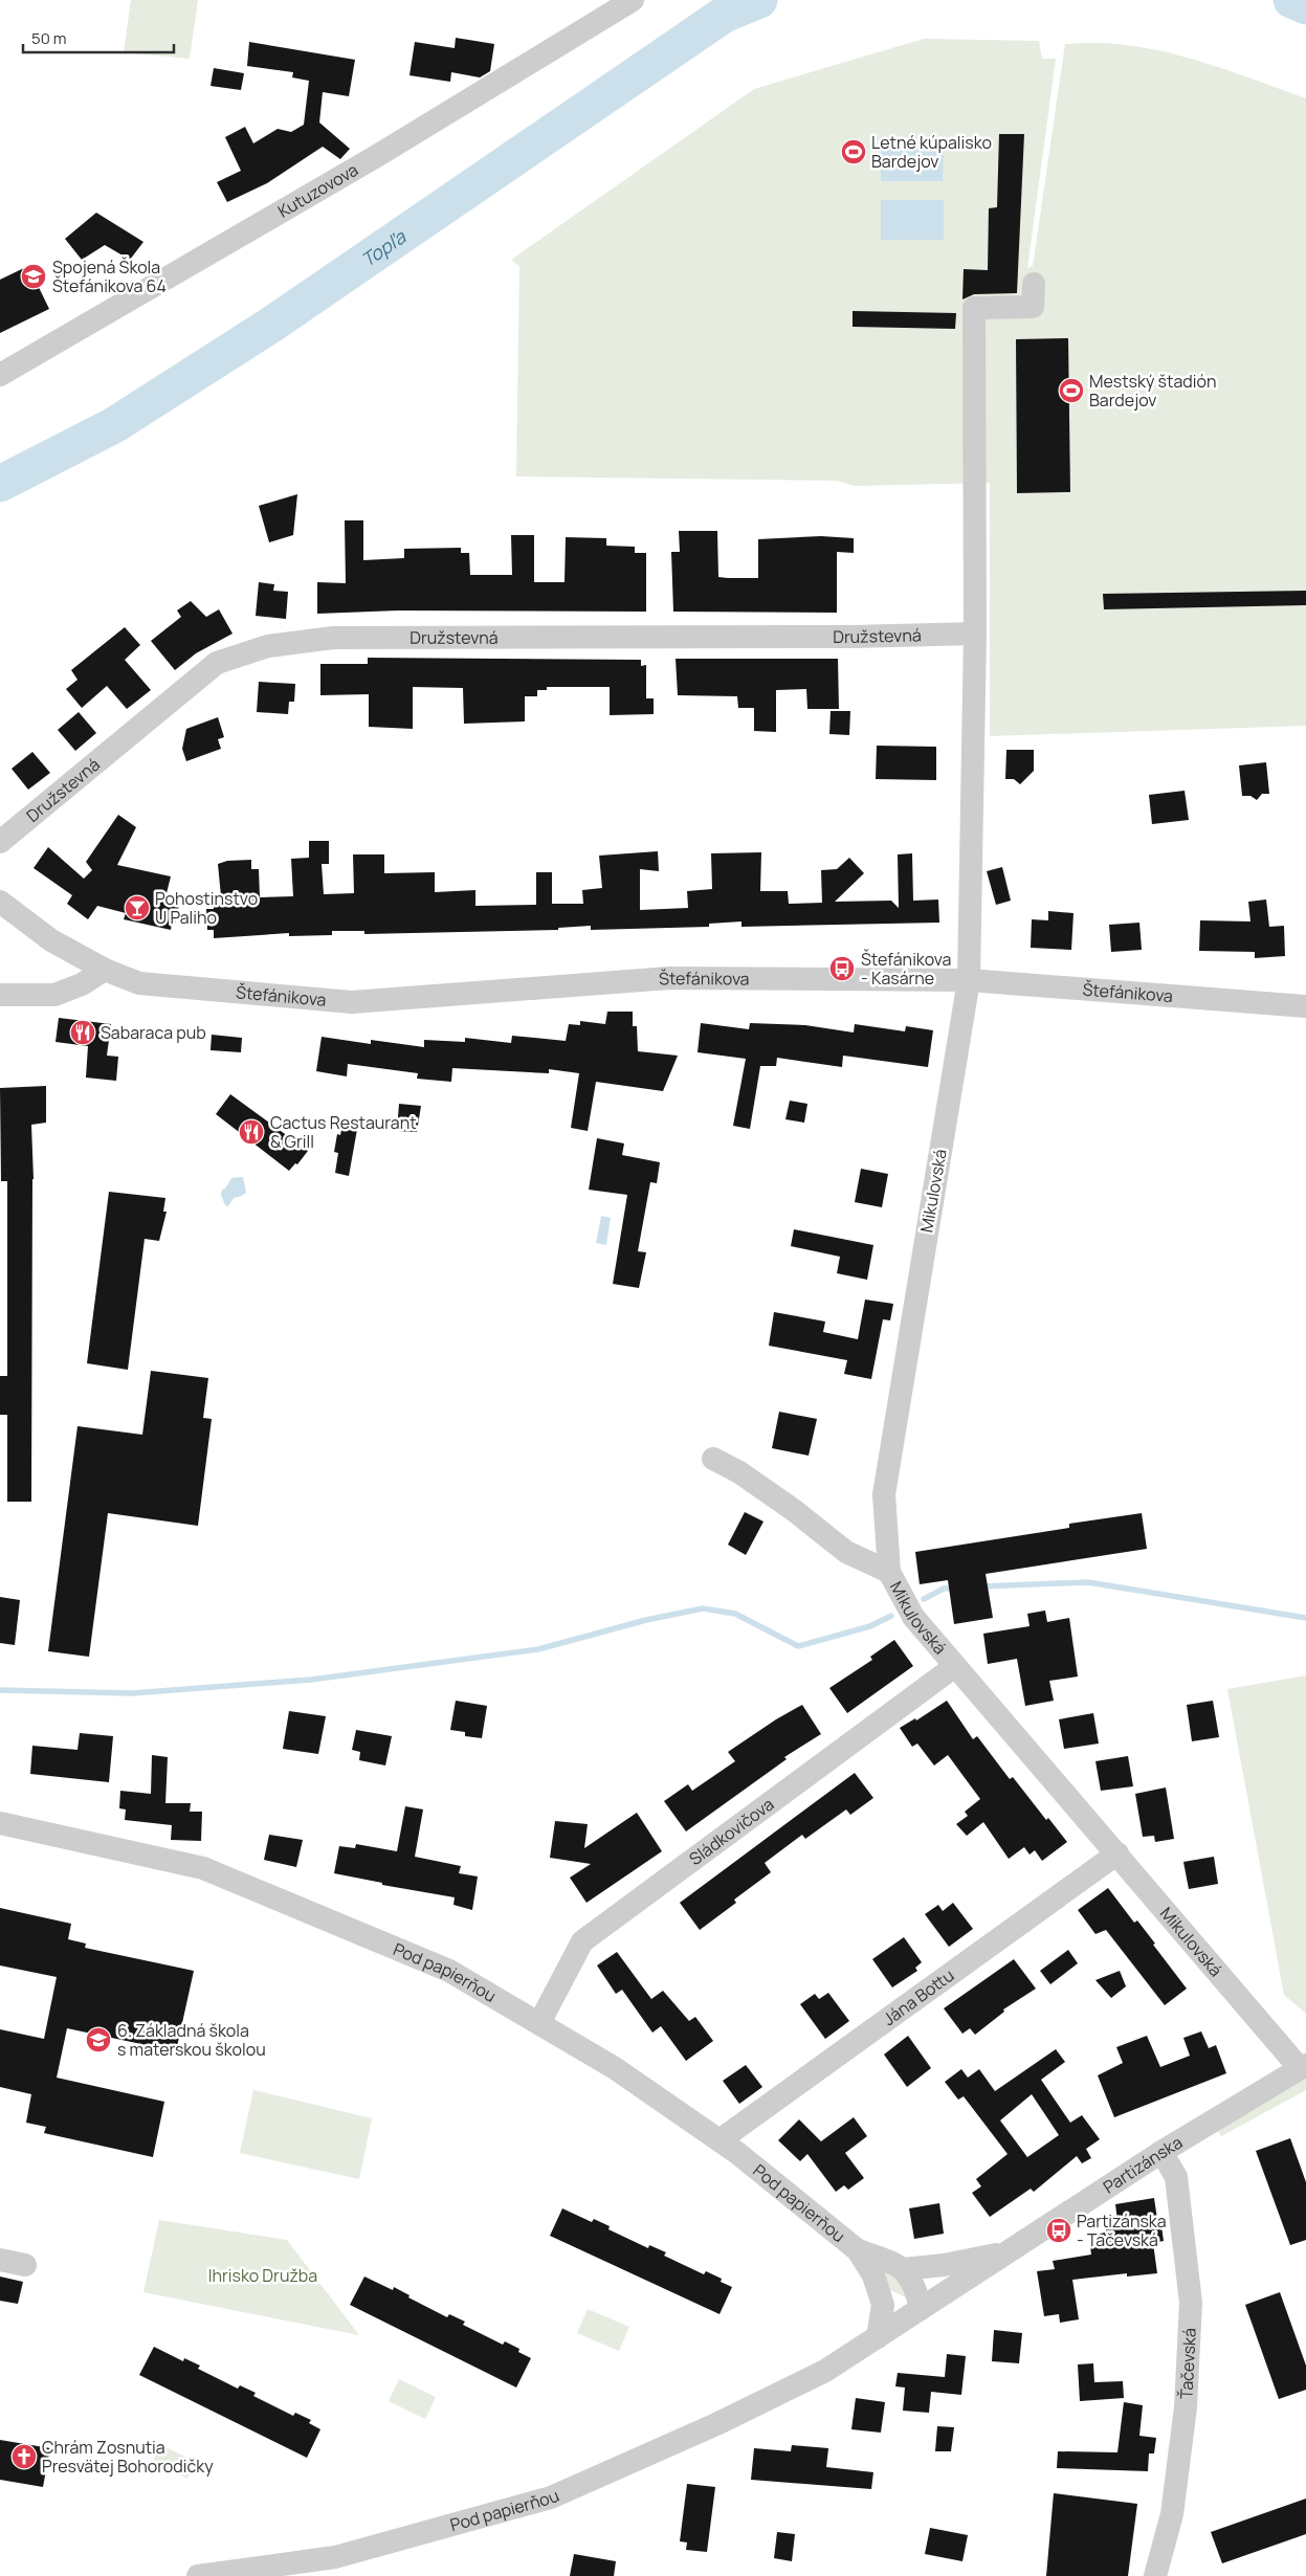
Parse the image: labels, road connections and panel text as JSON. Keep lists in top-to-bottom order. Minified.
{"streets":{"street":["Kutuzovova","Družstevná","Štefánikova","Mikulovská","Sládkovičova","Pod papierňou","Jána Bottu","Partizánska","Ťačevská"]},"crossings":[["Štefánikova","Mikulovská"],["Mikulovská","Sládkovičova"],["Mikulovská","Jána Bottu"],["Mikulovská","Partizánska"],["Sládkovičova","Pod papierňou"],["Pod papierňou","Jána Bottu"],["Pod papierňou","Partizánska"],["Partizánska","Ťačevská"]],"water":["Topľa"],"parks":["Ihrisko Družba"],"places":{"sports":["Letné kúpalisko Bardejov","Mestský štadión Bardejov"],"school or university":["Spojená Škola Štefánikova 64","6. Základná škola s materskou školou"],"bar":["Pohostinstvo U Paliho"],"bus stop":["Štefánikova - Kasárne","Partizánska - Tačevská"],"restaurant":["Sabaraca pub","Cactus Restaurant & Grill"],"church":["Chrám Zosnutia Presvätej Bohorodičky"]},"scale_bar":"50 m"}
